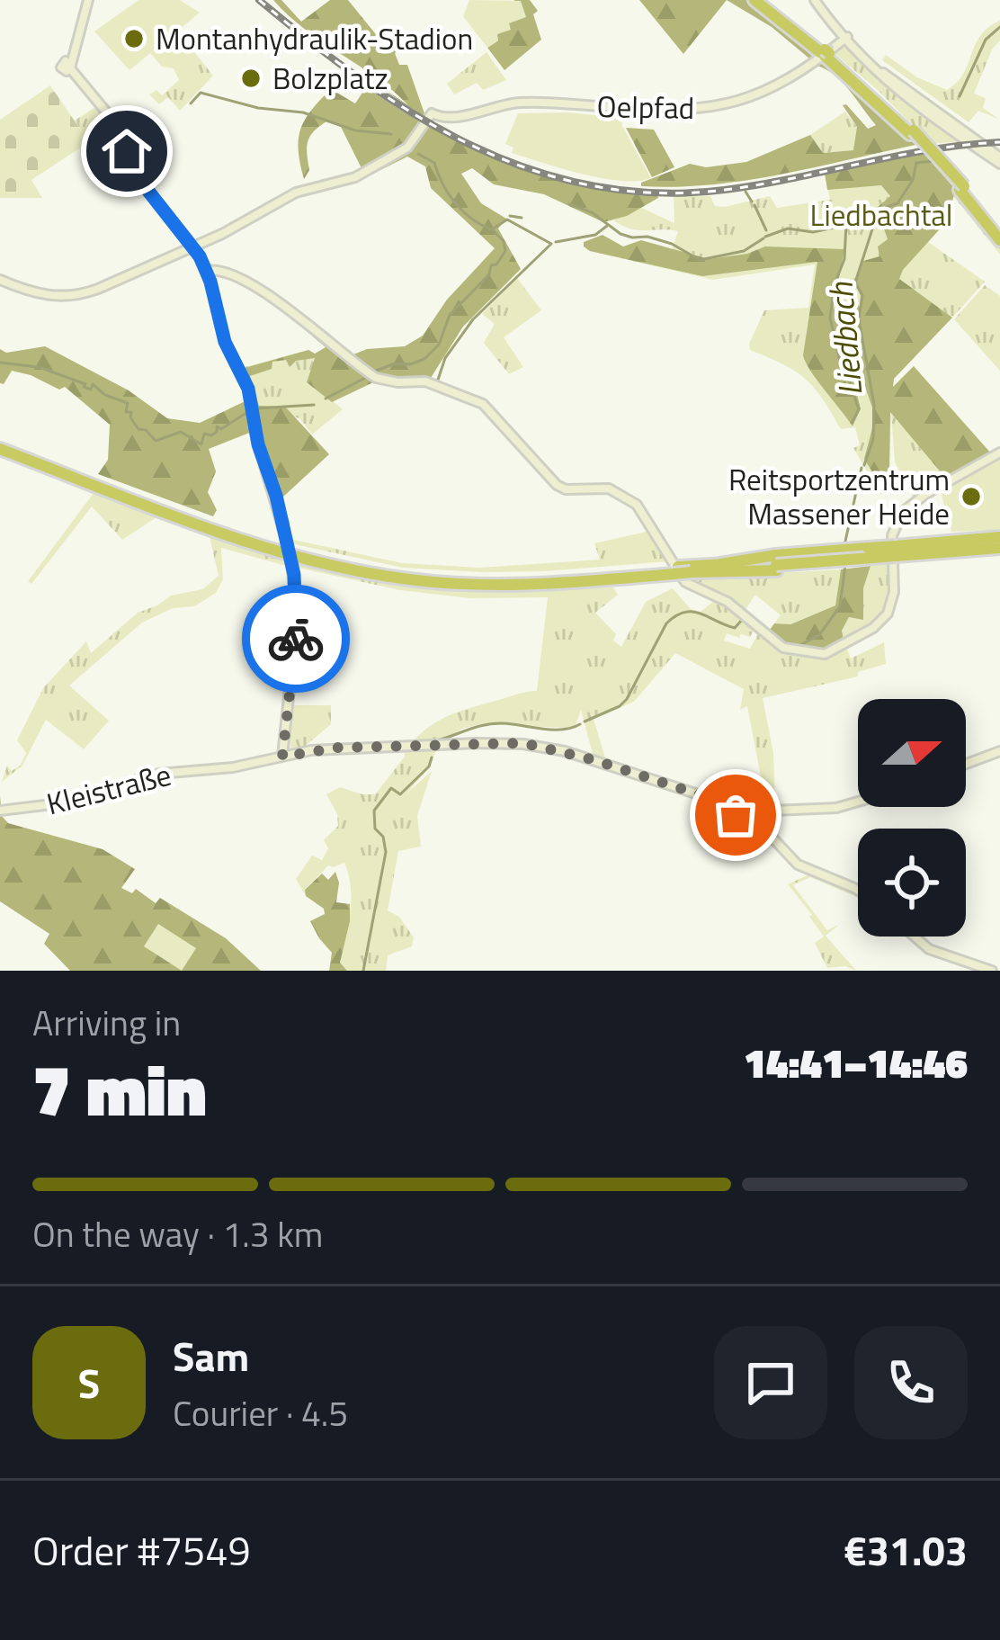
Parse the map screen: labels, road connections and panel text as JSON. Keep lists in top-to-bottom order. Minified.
{"streets":{"street":["Oelpfad","Kleistraße"]},"water":["Liedbach"],"parks":["Liedbachtal"],"places":["Montanhydraulik-Stadion","Bolzplatz","Reitsportzentrum Massener Heide"],"north":"right","page":{"heading":["7 min","Arriving in","14:41–14:46"],"panel":["Sam","Courier · 4.5","Order #7549","€31.03"],"bar":"On the way · 1.3 km","round":"S"}}
